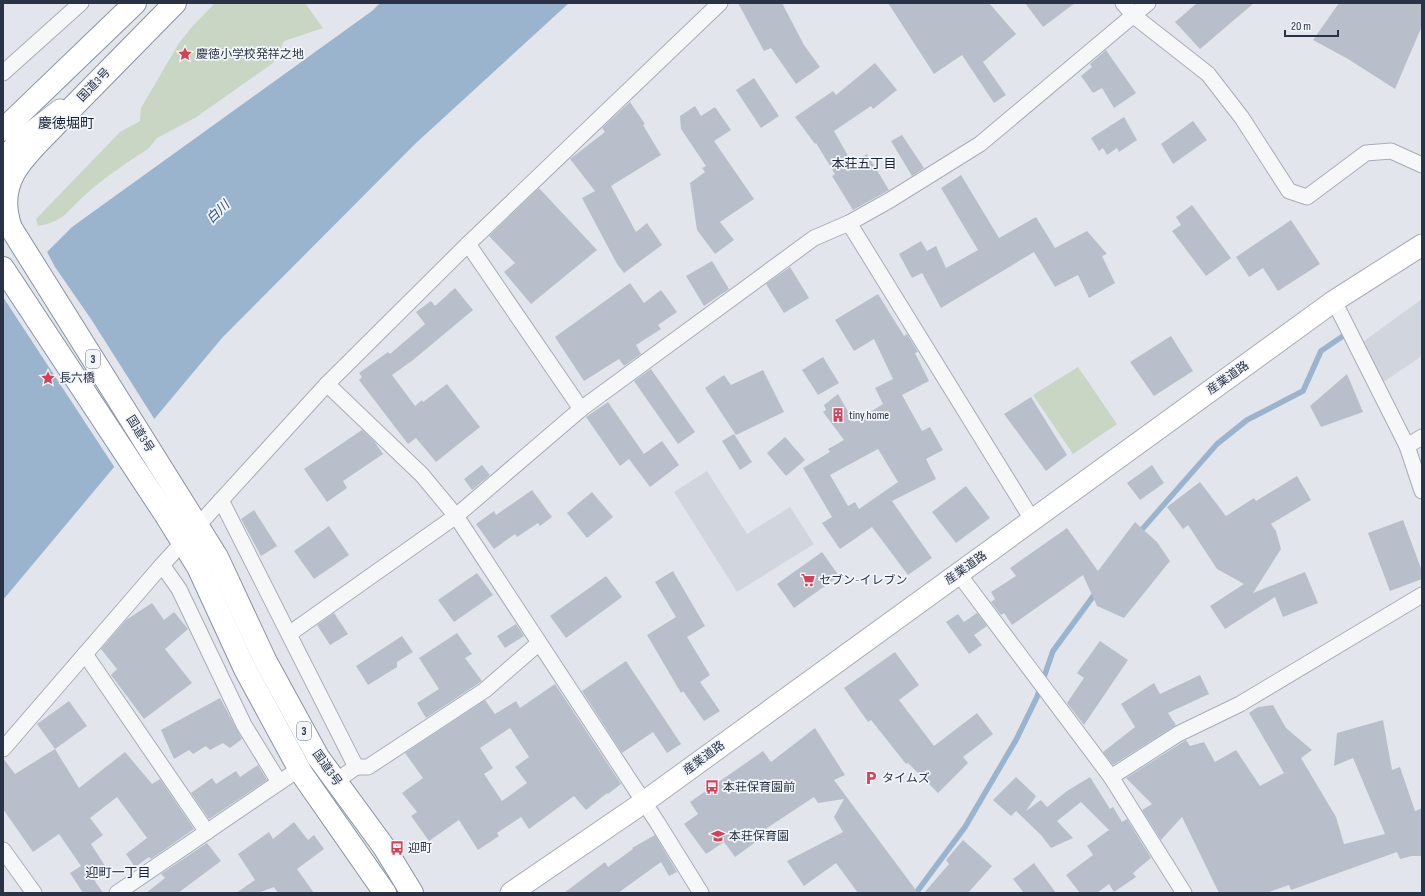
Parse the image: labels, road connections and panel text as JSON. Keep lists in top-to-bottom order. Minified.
{"streets":{"highway":["国道3号","3"],"street":["産業道路"]},"districts":["慶徳堀町","本荘五丁目","迎町一丁目"],"water":["白川"],"places":{"place":["慶徳小学校発祥之地","長六橋"],"building":["tiny home"],"supermarket":["セブン-イレブン"],"parking":["タイムズ"],"bus stop":["本荘保育園前","迎町"],"school or university":["本荘保育園"]},"scale_bar":"20 m"}
